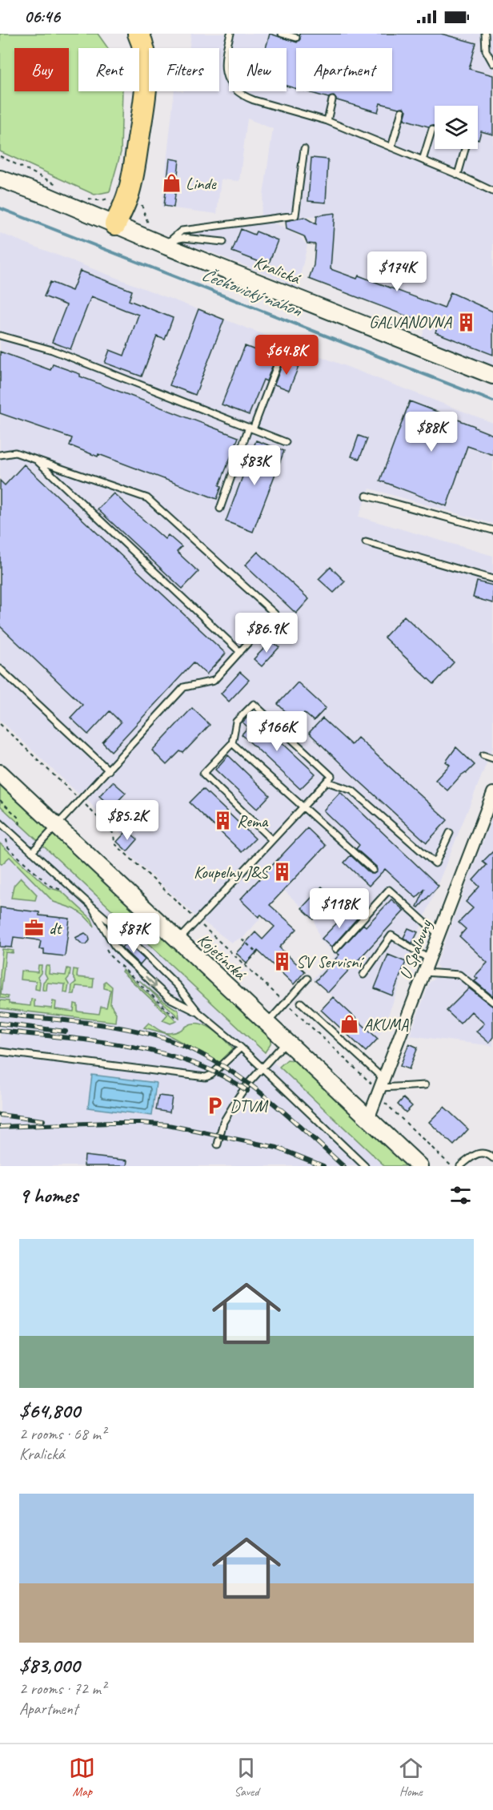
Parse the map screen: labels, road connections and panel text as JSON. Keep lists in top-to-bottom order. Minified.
{"streets":{"main road":["Kralická","Kojetínská"],"street":["U Spalovny"]},"crossings":[["U Spalovny","Kojetínská"]],"water":["Čechovický náhon"],"places":{"shop":["Linde","AKUMA"],"building":["GALVANOVNA","Rema","Koupelny J&S","SV Servisní"],"office":["dt"],"parking":["DTVM"]},"page":{"status":"06:46","chip":["Buy","Rent","Filters","New","Apartment"],"price":["$174K","$64.8K","$88K","$83K","$86.9K","$166K","$85.2K","$118K","$87K"],"heading":"9 homes","list":[{"name":"$64,800","note":"2 rooms · 68 m² · Kralická"},{"name":"$83,000","note":"2 rooms · 72 m² · Apartment"}],"tabs":["Map","Saved","Home"]}}
